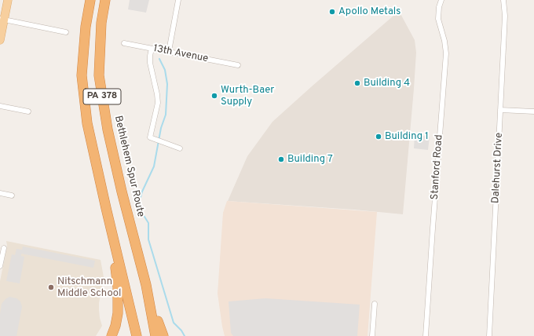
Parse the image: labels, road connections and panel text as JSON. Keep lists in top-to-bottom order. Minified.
{"streets":{"highway":["PA 378","Bethlehem Spur Route"],"street":["13th Avenue","Stanford Road","Dalehurst Drive"]},"places":["Apollo Metals","Building 4","Wurth-Baer Supply","Building 1","Building 7","Nitschmann Middle School"]}
